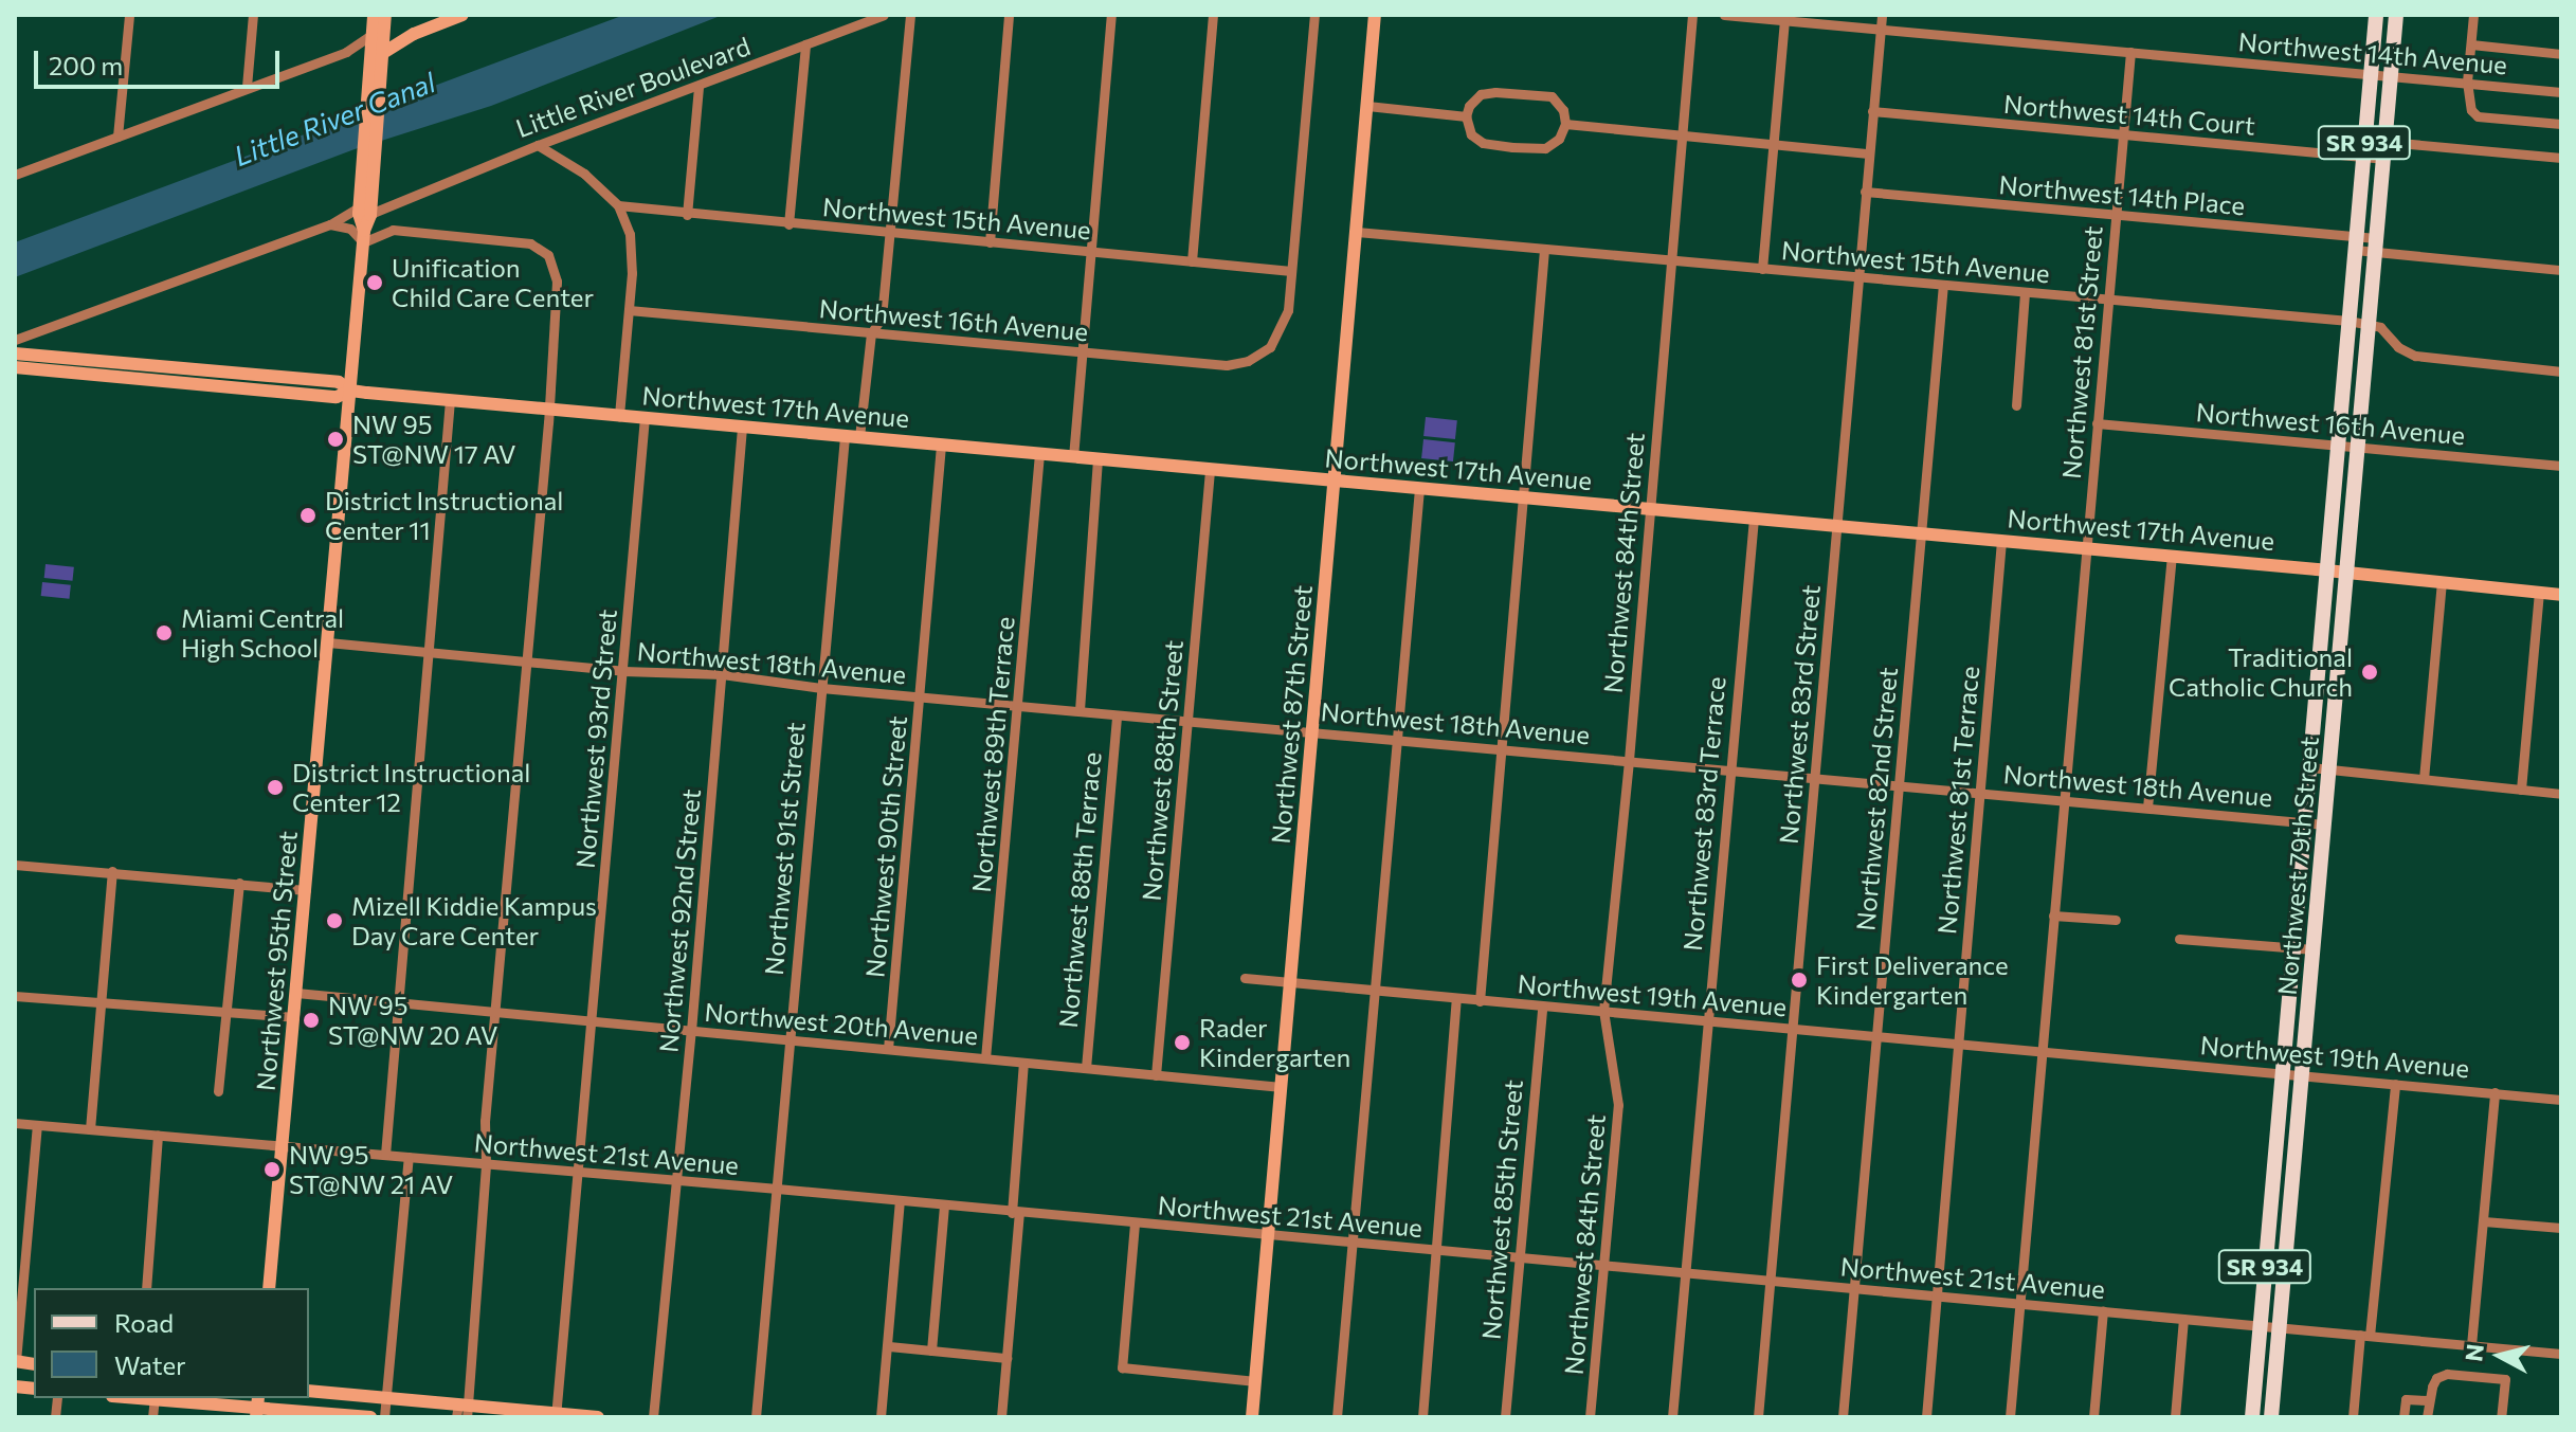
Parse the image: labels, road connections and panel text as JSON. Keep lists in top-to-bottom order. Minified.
{"streets":{"main road":["SR 934","Northwest 17th Avenue","Northwest 87th Street","Northwest 79th Street","Northwest 95th Street"],"street":["Northwest 14th Avenue","Little River Boulevard","Northwest 14th Court","Northwest 14th Place","Northwest 15th Avenue","Northwest 16th Avenue","Northwest 81st Street","Northwest 84th Street","Northwest 18th Avenue","Northwest 83rd Street","Northwest 93rd Street","Northwest 89th Terrace","Northwest 88th Street","Northwest 82nd Street","Northwest 81st Terrace","Northwest 83rd Terrace","Northwest 90th Street","Northwest 91st Street","Northwest 88th Terrace","Northwest 92nd Street","Northwest 19th Avenue","Northwest 20th Avenue","Northwest 21st Avenue","Northwest 85th Street"]},"crossings":[["Northwest 14th Avenue","Northwest 81st Street"],["Northwest 14th Avenue","Northwest 83rd Street"],["Northwest 14th Avenue","Northwest 79th Street"],["Little River Boulevard","Northwest 95th Street"],["Northwest 14th Court","Northwest 81st Street"],["Northwest 14th Court","Northwest 83rd Street"],["Northwest 14th Court","Northwest 79th Street"],["Northwest 14th Place","Northwest 81st Street"],["Northwest 14th Place","Northwest 83rd Street"],["Northwest 14th Place","Northwest 79th Street"],["Northwest 15th Avenue","Northwest 16th Avenue"],["Northwest 15th Avenue","Northwest 81st Street"],["Northwest 15th Avenue","Northwest 84th Street"],["Northwest 15th Avenue","Northwest 87th Street"],["Northwest 15th Avenue","Northwest 83rd Street"],["Northwest 15th Avenue","Northwest 82nd Street"],["Northwest 15th Avenue","Northwest 79th Street"],["Northwest 16th Avenue","Northwest 81st Street"],["Northwest 16th Avenue","Northwest 79th Street"],["Northwest 81st Street","Northwest 17th Avenue"],["Northwest 81st Street","Northwest 18th Avenue"],["Northwest 81st Street","Northwest 19th Avenue"],["Northwest 81st Street","Northwest 21st Avenue"],["Northwest 17th Avenue","Northwest 84th Street"],["Northwest 17th Avenue","Northwest 87th Street"],["Northwest 17th Avenue","Northwest 83rd Street"],["Northwest 17th Avenue","Northwest 93rd Street"],["Northwest 17th Avenue","Northwest 89th Terrace"],["Northwest 17th Avenue","Northwest 88th Street"],["Northwest 17th Avenue","Northwest 82nd Street"],["Northwest 17th Avenue","Northwest 81st Terrace"],["Northwest 17th Avenue","Northwest 83rd Terrace"],["Northwest 17th Avenue","Northwest 90th Street"],["Northwest 17th Avenue","Northwest 91st Street"],["Northwest 17th Avenue","Northwest 79th Street"],["Northwest 17th Avenue","Northwest 92nd Street"],["Northwest 17th Avenue","Northwest 95th Street"],["Northwest 84th Street","Northwest 18th Avenue"],["Northwest 84th Street","Northwest 19th Avenue"],["Northwest 84th Street","Northwest 21st Avenue"],["Northwest 18th Avenue","Northwest 87th Street"],["Northwest 18th Avenue","Northwest 83rd Street"],["Northwest 18th Avenue","Northwest 93rd Street"],["Northwest 18th Avenue","Northwest 89th Terrace"],["Northwest 18th Avenue","Northwest 88th Street"],["Northwest 18th Avenue","Northwest 82nd Street"],["Northwest 18th Avenue","Northwest 81st Terrace"],["Northwest 18th Avenue","Northwest 83rd Terrace"],["Northwest 18th Avenue","Northwest 90th Street"],["Northwest 18th Avenue","Northwest 91st Street"],["Northwest 18th Avenue","Northwest 79th Street"],["Northwest 18th Avenue","Northwest 88th Terrace"],["Northwest 18th Avenue","Northwest 92nd Street"],["Northwest 18th Avenue","Northwest 95th Street"],["Northwest 87th Street","Northwest 19th Avenue"],["Northwest 87th Street","Northwest 20th Avenue"],["Northwest 87th Street","Northwest 21st Avenue"],["Northwest 83rd Street","Northwest 19th Avenue"],["Northwest 83rd Street","Northwest 21st Avenue"],["Northwest 93rd Street","Northwest 20th Avenue"],["Northwest 93rd Street","Northwest 21st Avenue"],["Northwest 89th Terrace","Northwest 20th Avenue"],["Northwest 88th Street","Northwest 20th Avenue"],["Northwest 82nd Street","Northwest 19th Avenue"],["Northwest 82nd Street","Northwest 21st Avenue"],["Northwest 81st Terrace","Northwest 19th Avenue"],["Northwest 81st Terrace","Northwest 21st Avenue"],["Northwest 83rd Terrace","Northwest 19th Avenue"],["Northwest 83rd Terrace","Northwest 21st Avenue"],["Northwest 90th Street","Northwest 20th Avenue"],["Northwest 91st Street","Northwest 20th Avenue"],["Northwest 91st Street","Northwest 21st Avenue"],["Northwest 79th Street","Northwest 19th Avenue"],["Northwest 79th Street","Northwest 21st Avenue"],["Northwest 88th Terrace","Northwest 20th Avenue"],["Northwest 92nd Street","Northwest 20th Avenue"],["Northwest 92nd Street","Northwest 21st Avenue"],["Northwest 95th Street","Northwest 20th Avenue"],["Northwest 95th Street","Northwest 21st Avenue"],["Northwest 19th Avenue","Northwest 85th Street"],["Northwest 21st Avenue","Northwest 85th Street"]],"water":["Little River Canal"],"places":["Unification Child Care Center","NW 95 ST@NW 17 AV","District Instructional Center 11","Miami Central High School","Traditional Catholic Church","District Instructional Center 12","Mizell Kiddie Kampus Day Care Center","First Deliverance Kindergarten","NW 95 ST@NW 20 AV","Rader Kindergarten","NW 95 ST@NW 21 AV"],"legend":["Road","Water"],"scale_bar":"200 m","north":"left"}
